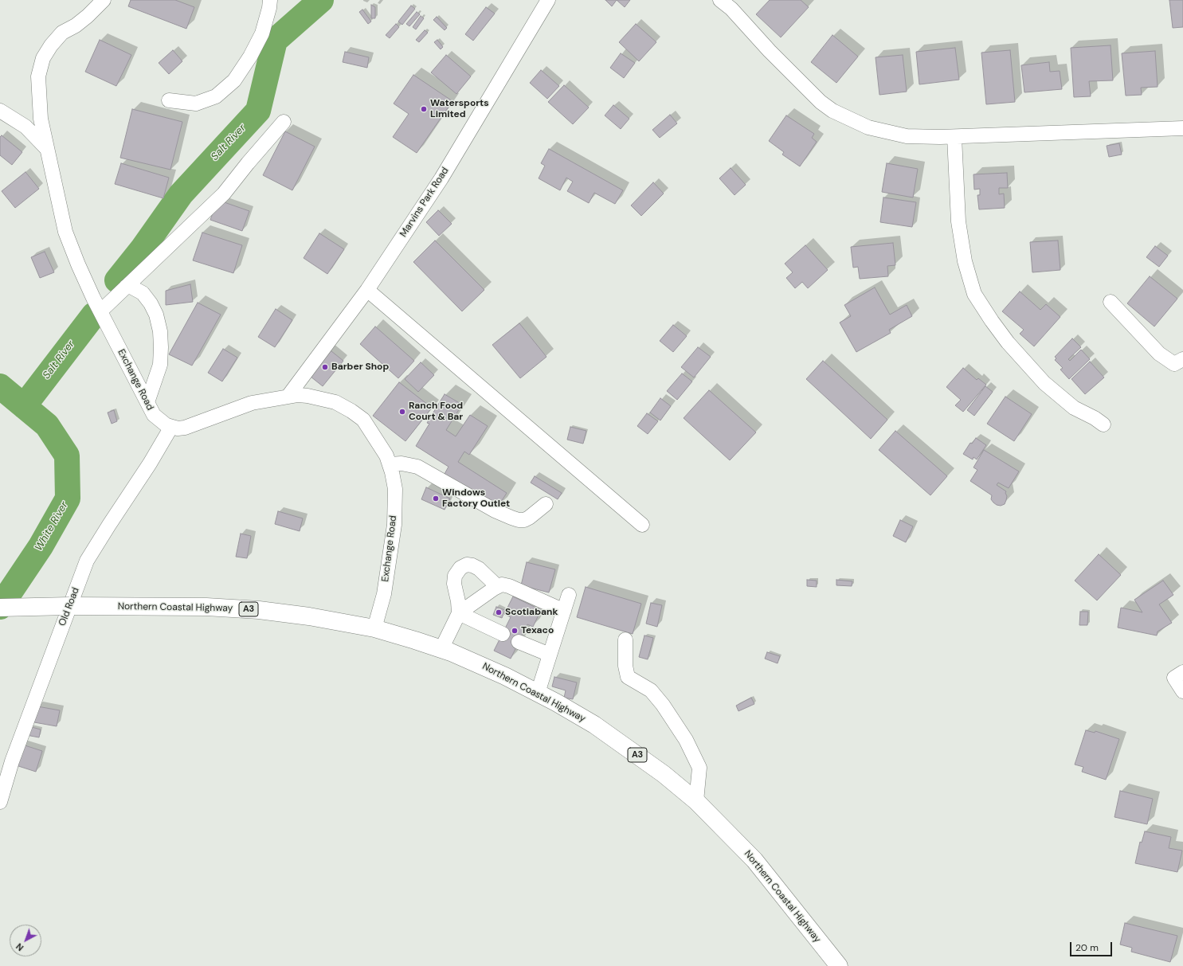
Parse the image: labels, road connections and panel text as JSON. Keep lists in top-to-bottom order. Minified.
{"streets":{"main road":["Northern Coastal Highway","A3"],"street":["Marvins Park Road","Exchange Road","Old Road"]},"crossings":[["Marvins Park Road","Exchange Road"],["Exchange Road","Old Road"],["Exchange Road","Northern Coastal Highway"]],"water":["Salt River","White River"],"places":["Watersports Limited","Barber Shop","Ranch Food Court & Bar","Windows Factory Outlet","Scotiabank","Texaco"],"scale_bar":"20 m","north":"bottom left"}
